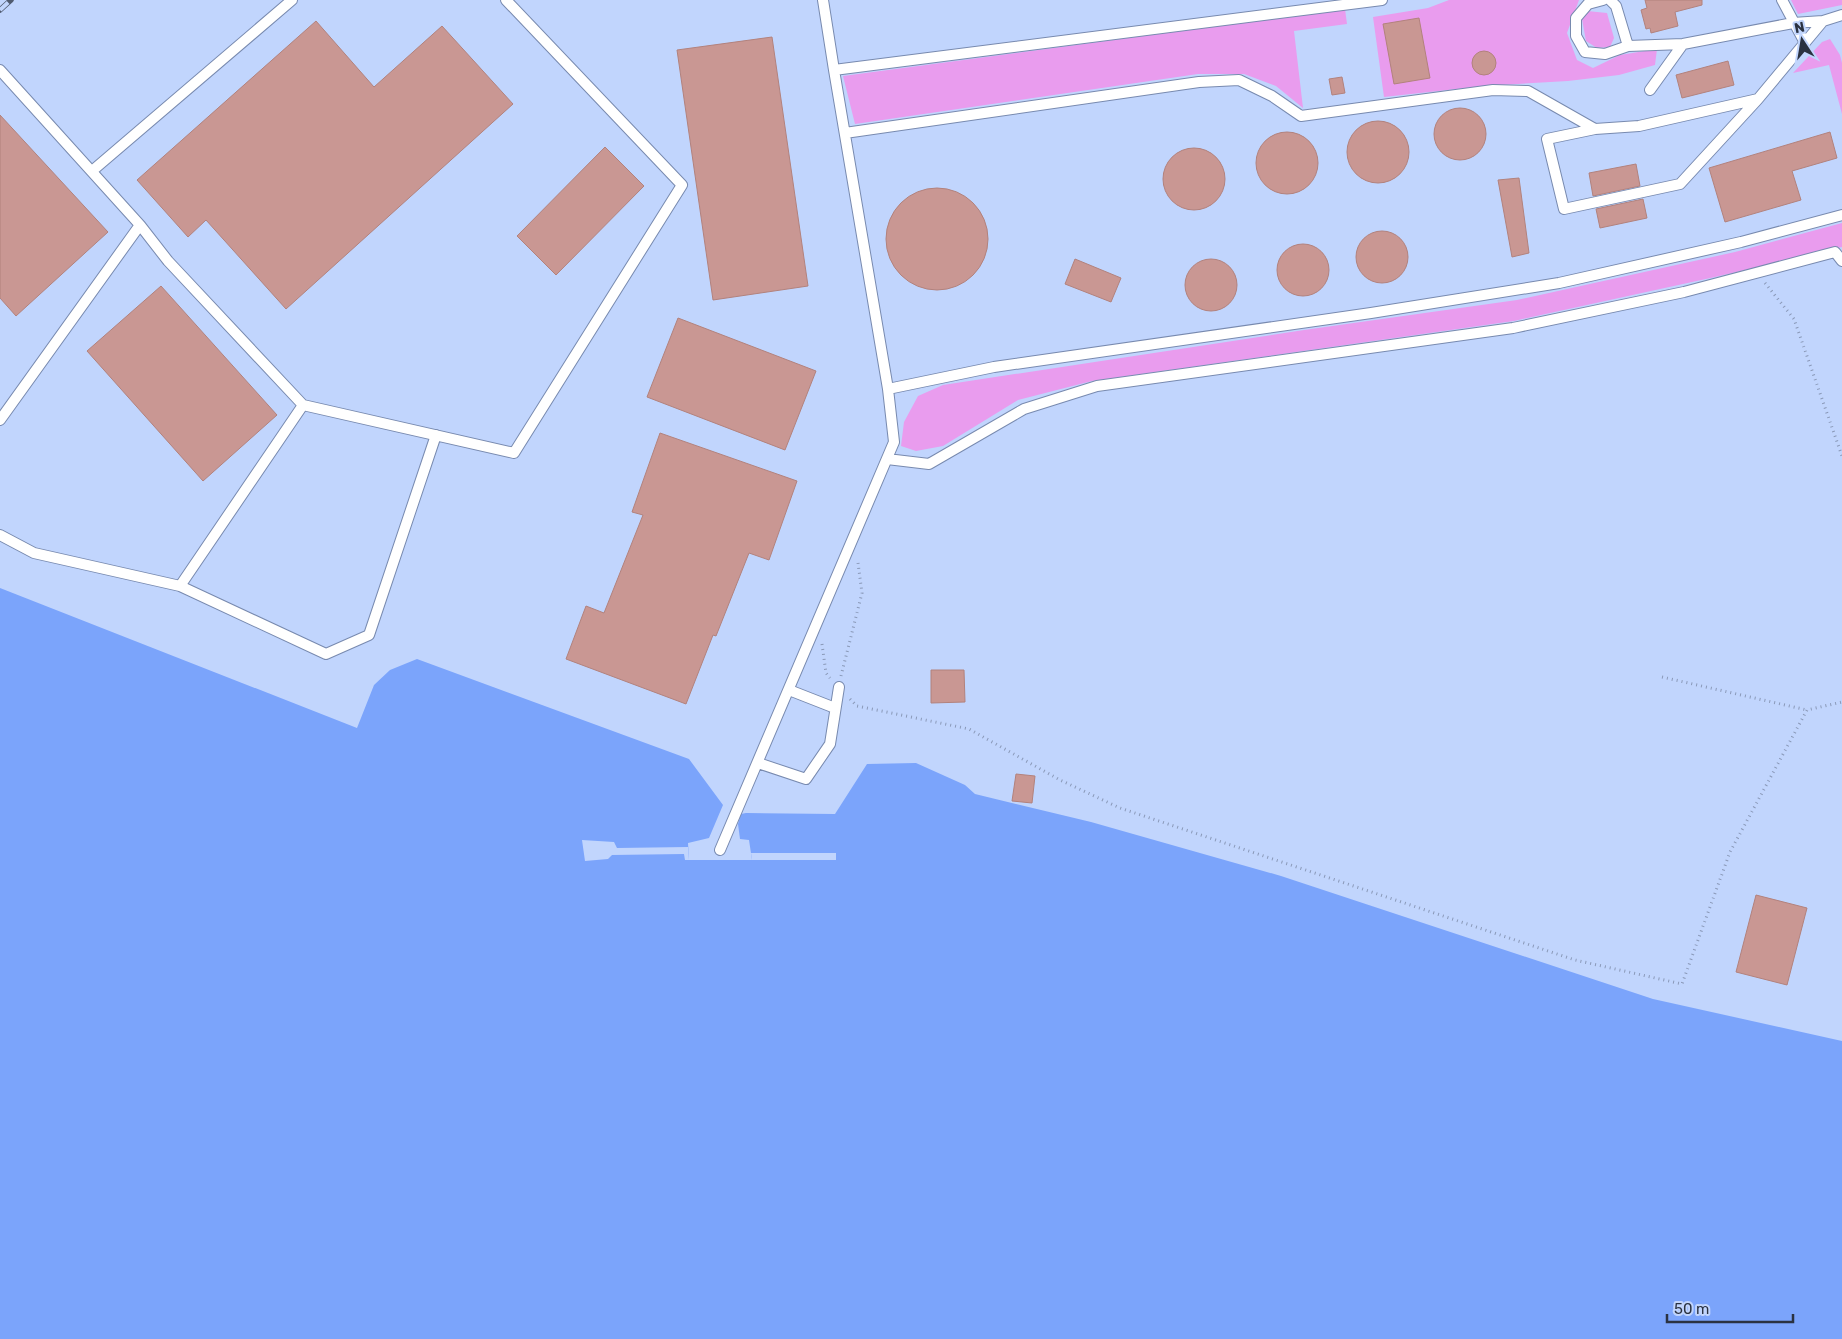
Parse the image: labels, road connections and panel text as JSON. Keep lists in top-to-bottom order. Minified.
{"scale_bar":"50 m","north":"top"}
